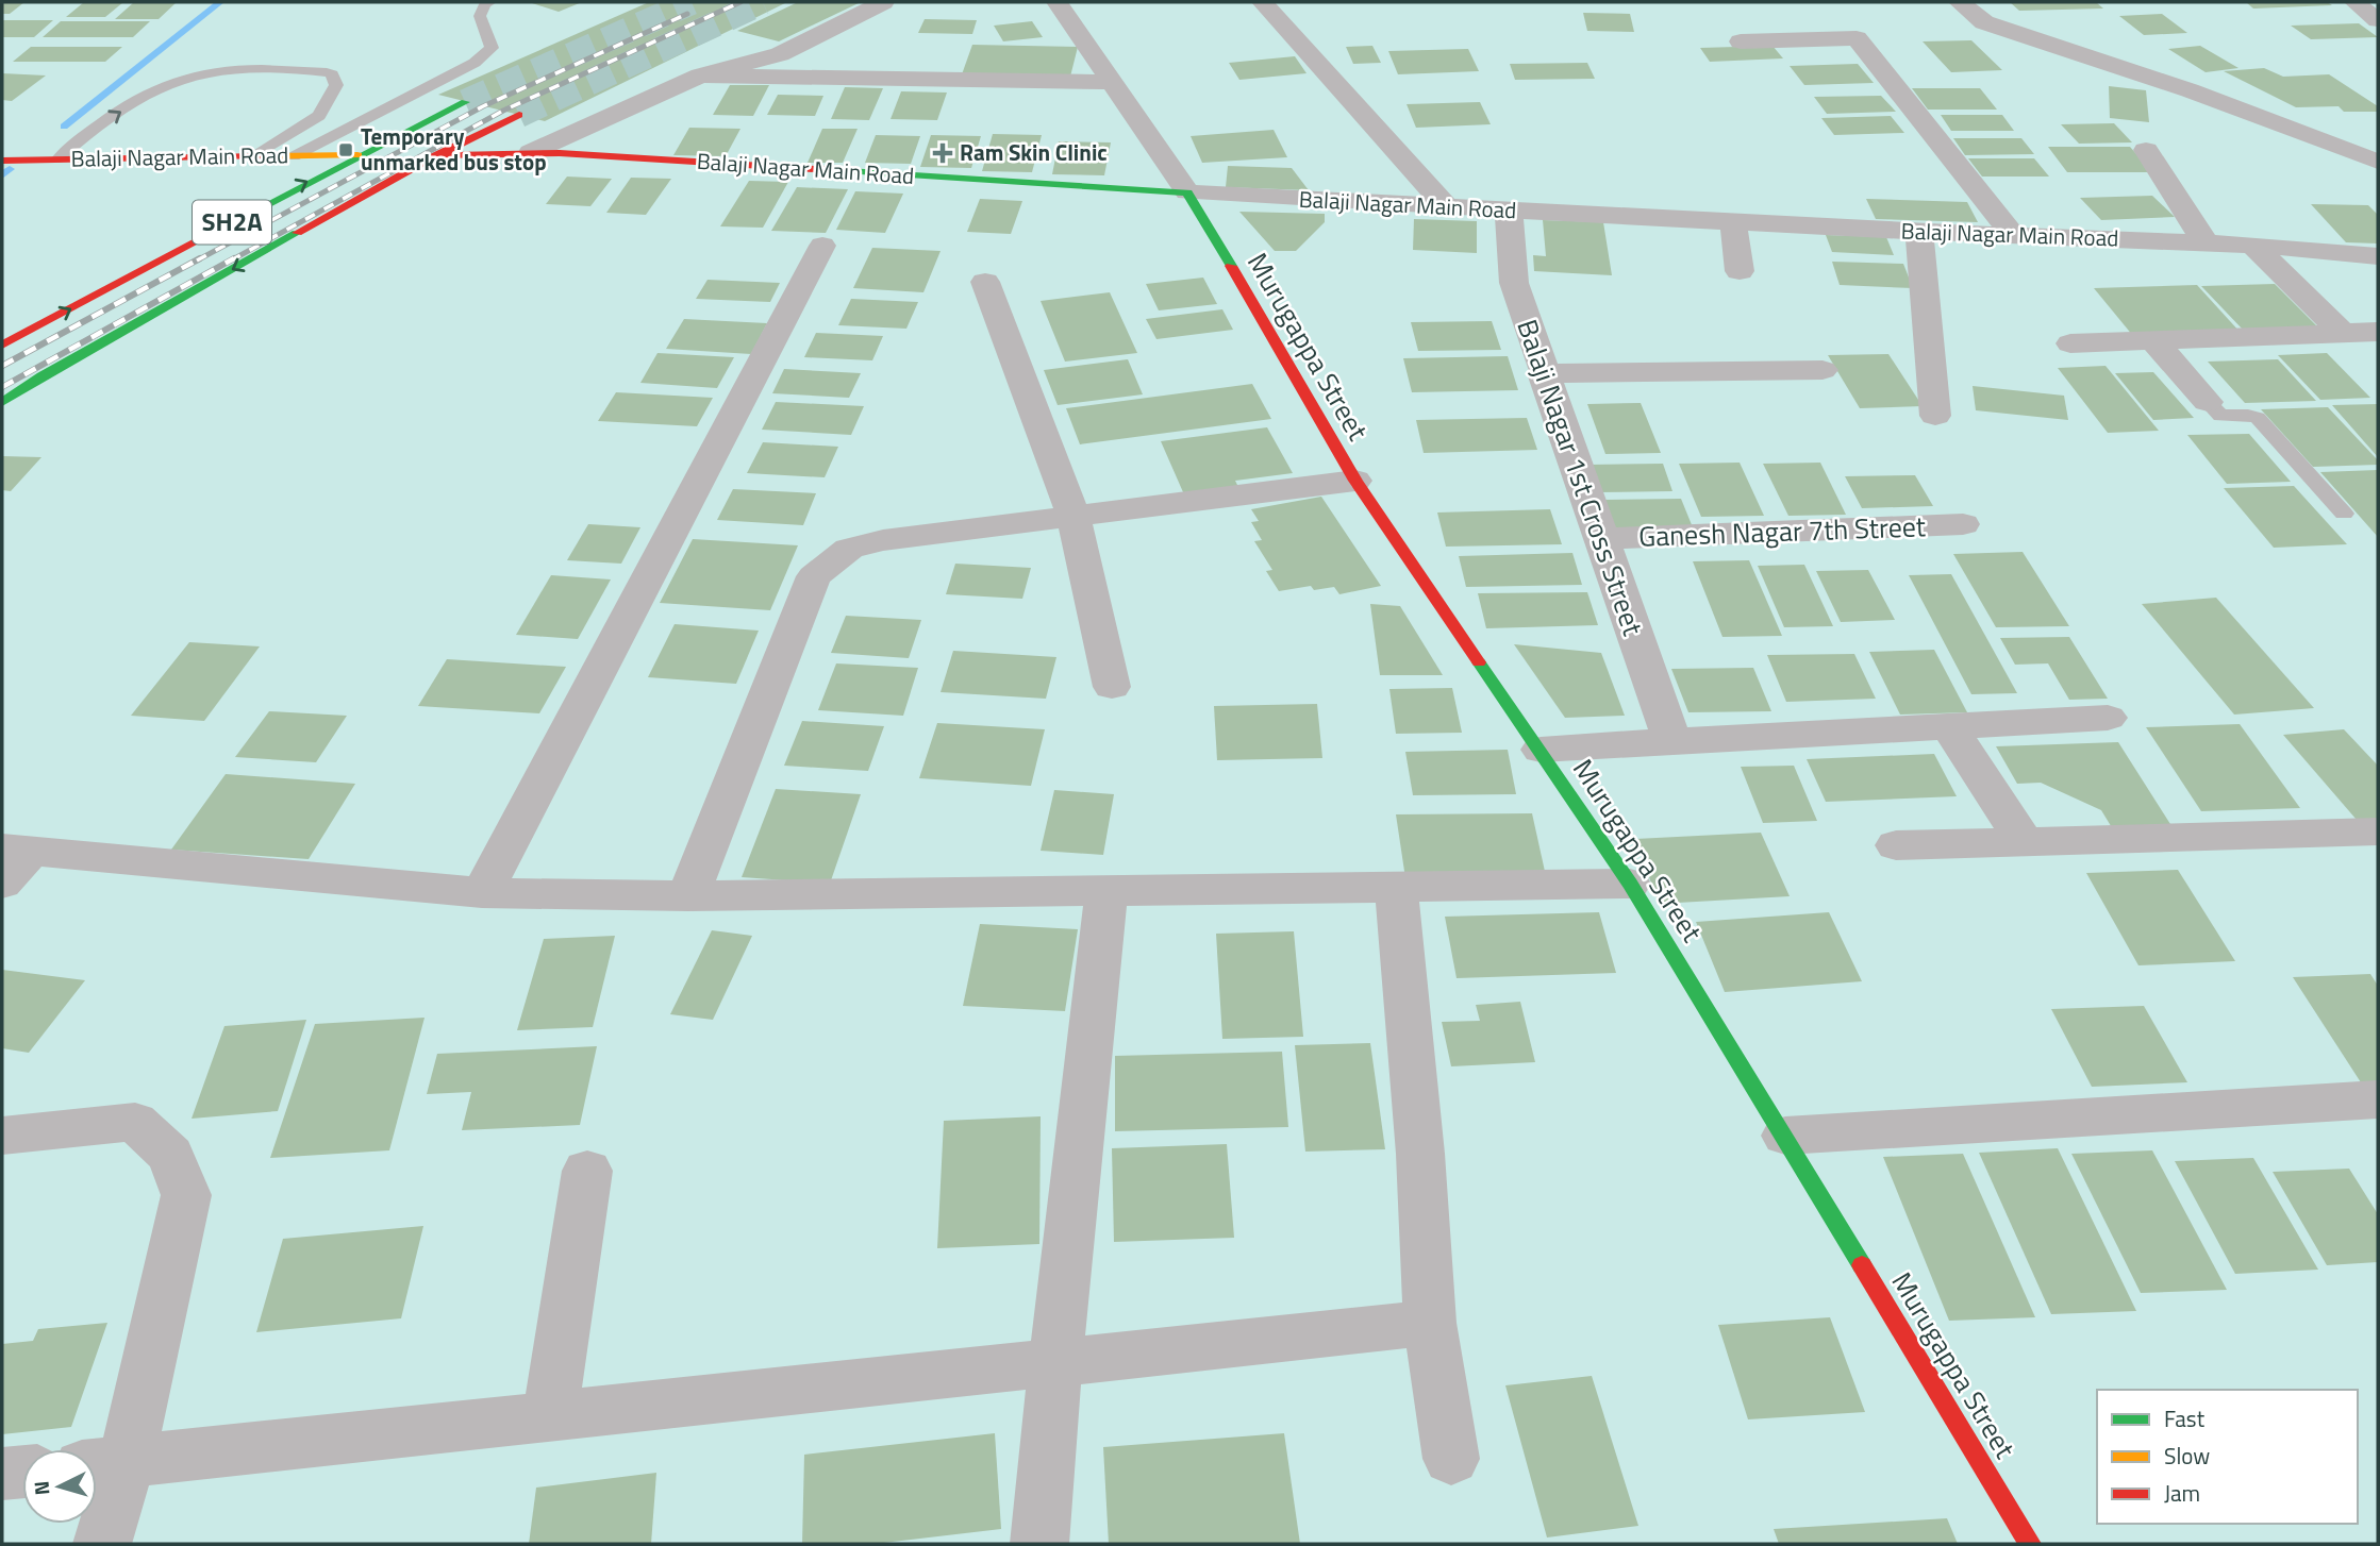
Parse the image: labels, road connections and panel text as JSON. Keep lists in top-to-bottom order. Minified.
{"streets":{"street":["Balaji Nagar Main Road","SH2A","Murugappa Street","Balaji Nagar 1st Cross Street","Ganesh Nagar 7th Street"]},"crossings":[["Balaji Nagar Main Road","SH2A"],["Balaji Nagar Main Road","Murugappa Street"],["Balaji Nagar Main Road","Balaji Nagar 1st Cross Street"],["Balaji Nagar 1st Cross Street","Ganesh Nagar 7th Street"]],"places":{"transit":["Temporary unmarked bus stop"],"health":["Ram Skin Clinic"]},"legend":["Fast","Slow","Jam"],"north":"left"}
